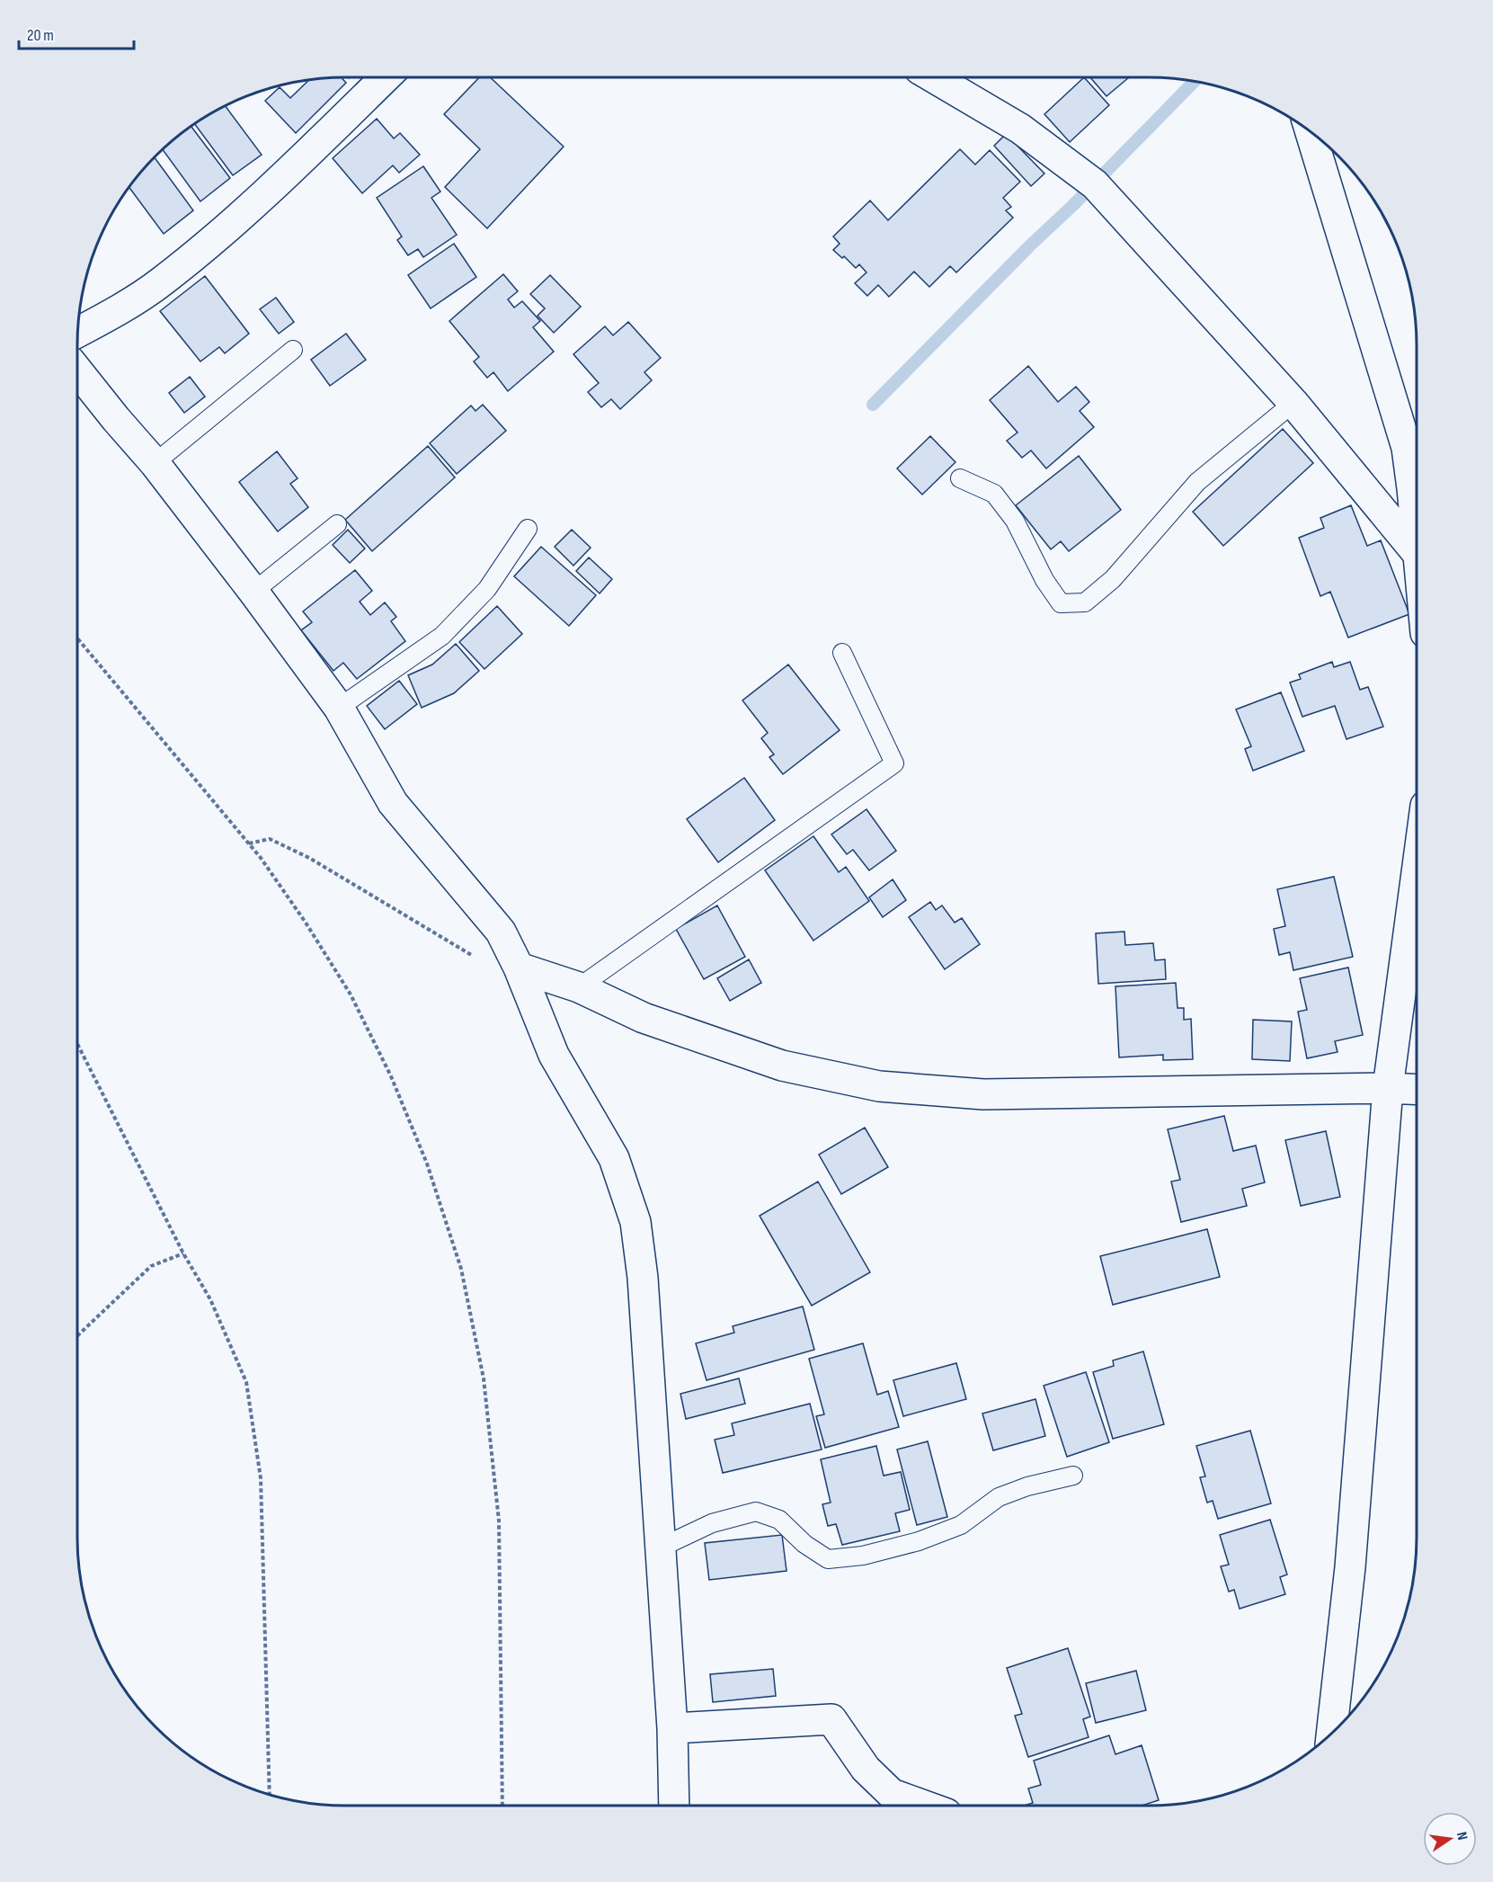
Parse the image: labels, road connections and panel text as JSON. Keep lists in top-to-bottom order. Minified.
{"scale_bar":"20 m","north":"right"}
